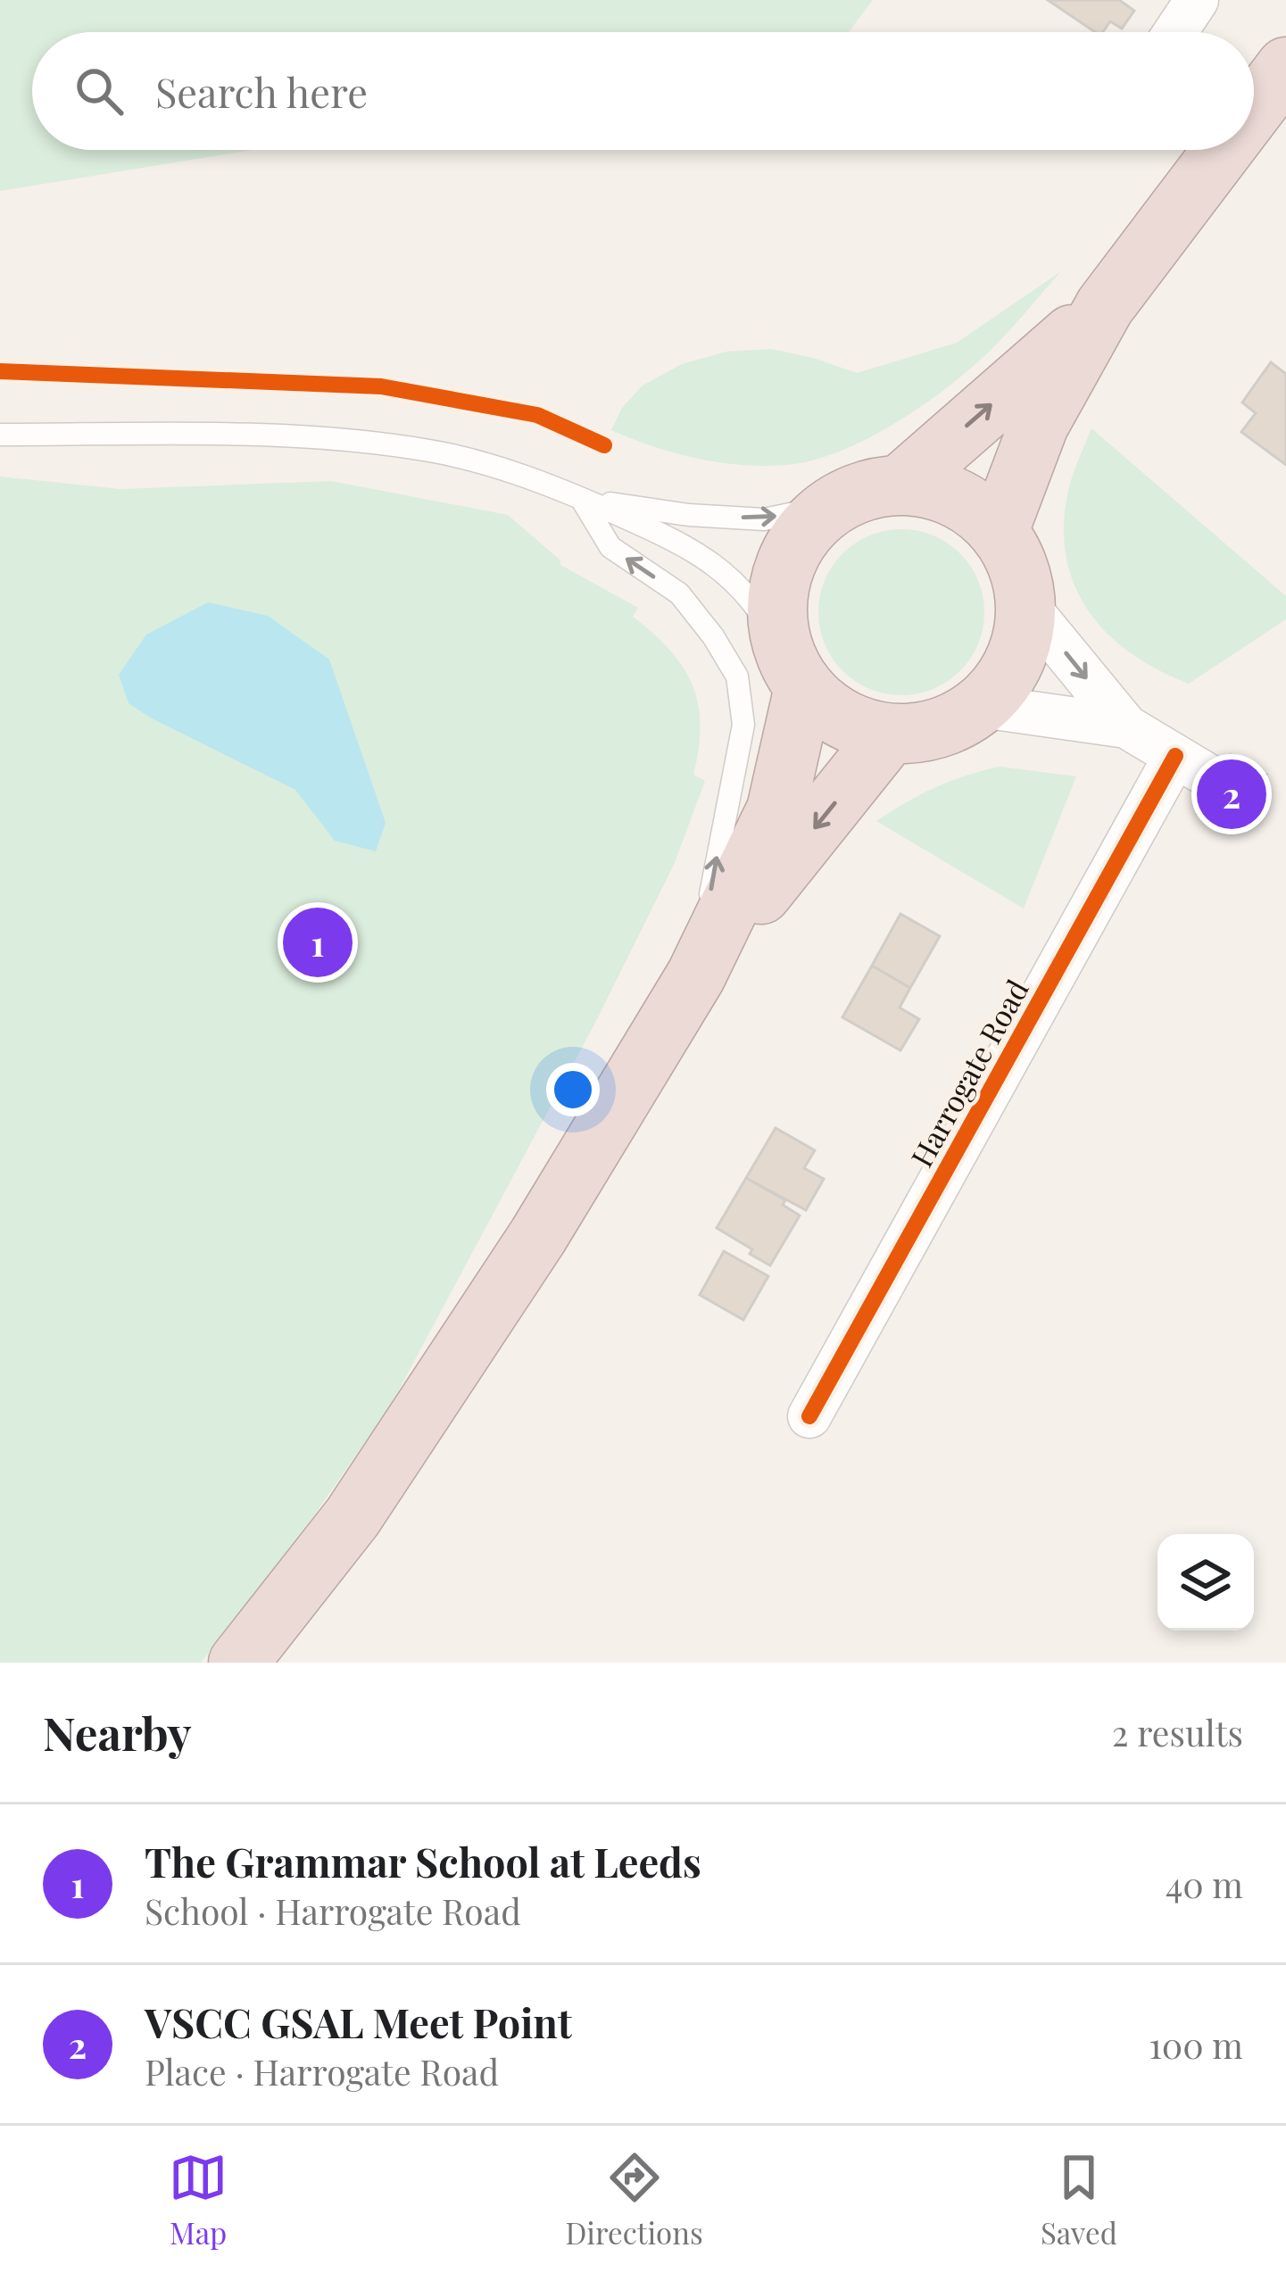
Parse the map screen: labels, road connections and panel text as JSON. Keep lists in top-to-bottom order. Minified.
{"streets":{"street":["Harrogate Road"]},"page":{"search":"Search here","pins":["2","1"],"heading":["Nearby","2 results"],"list":[{"mark":"1","name":"The Grammar School at Leeds","note":"School · Harrogate Road","value":"40 m"},{"mark":"2","name":"VSCC GSAL Meet Point","note":"Place · Harrogate Road","value":"100 m"}],"nav":["Map","Directions","Saved"]}}
